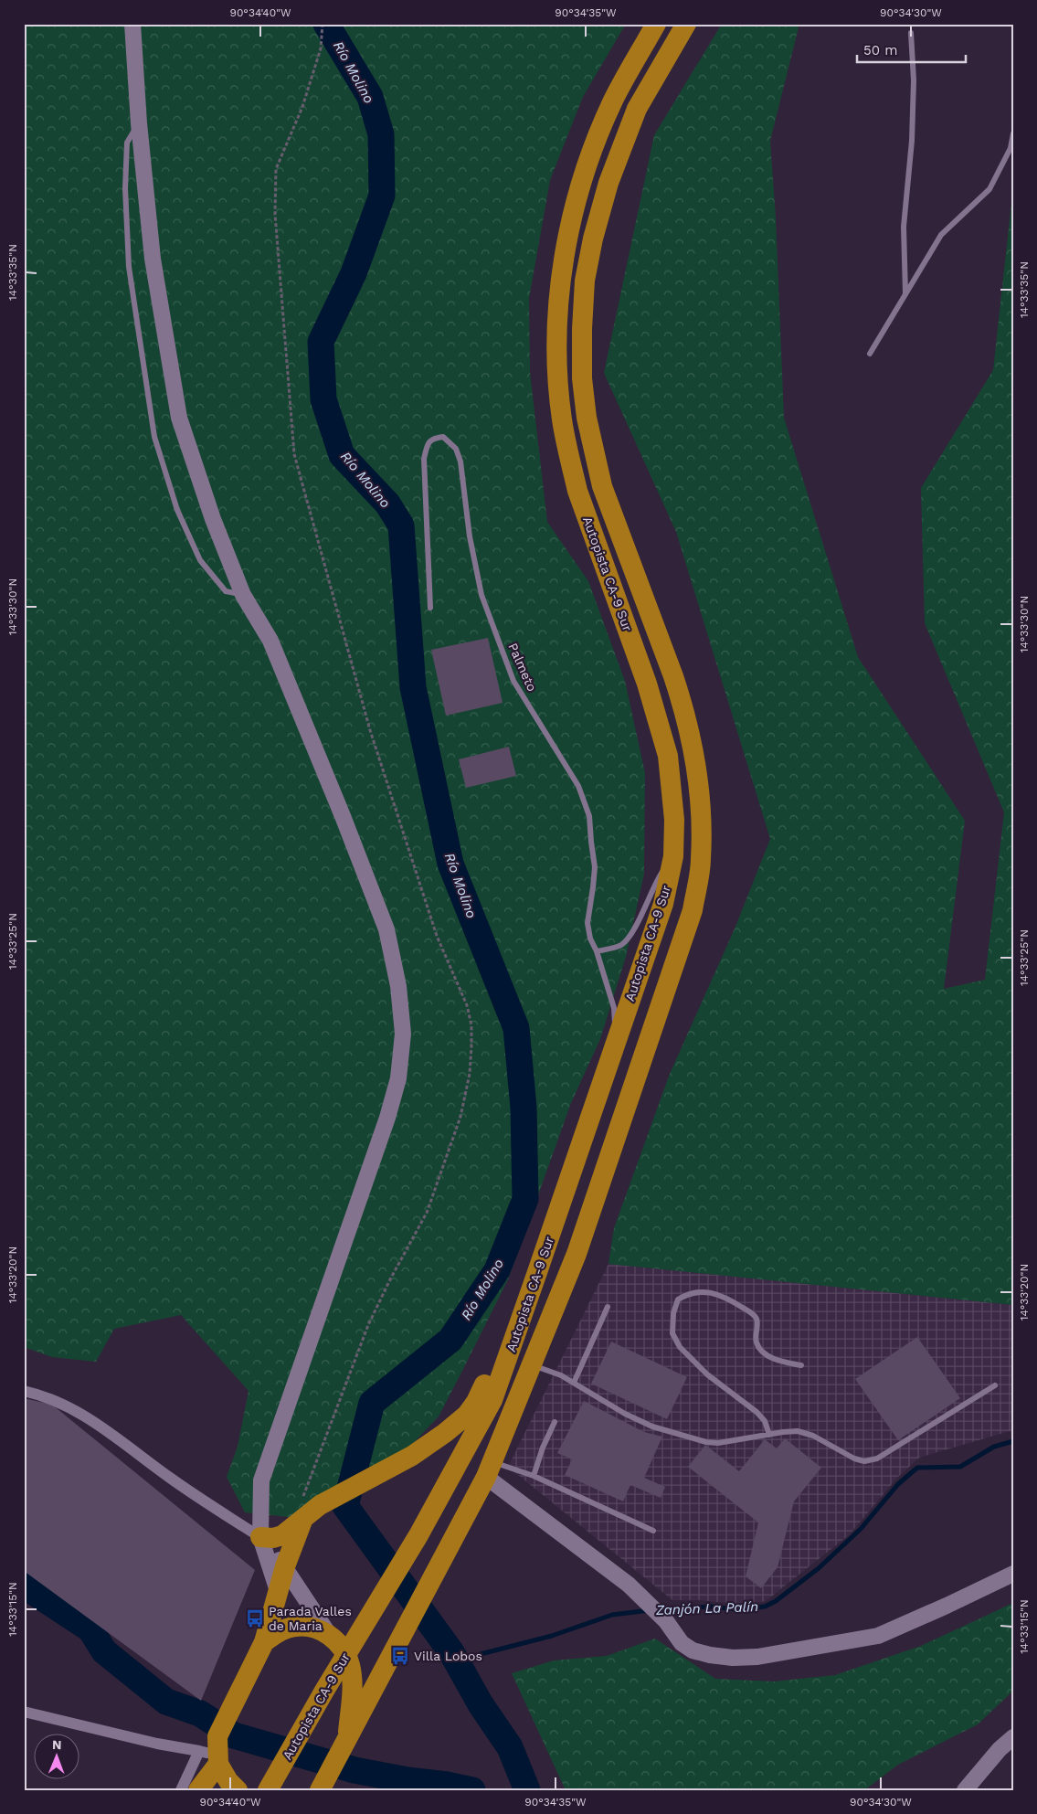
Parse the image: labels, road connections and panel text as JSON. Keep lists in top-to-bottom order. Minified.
{"streets":{"highway":["Autopista CA-9 Sur"],"lane":["Palmeto"]},"water":["Río Molino","Zanjón La Palín"],"places":{"bus stop":["Parada Valles de Maria","Villa Lobos"]},"scale_bar":"50 m","north":"top","coordinates":["90°34'40\"W","90°34'35\"W","90°34'30\"W","14°33'35\"N","14°33'30\"N","14°33'25\"N","14°33'20\"N","14°33'15\"N"]}
